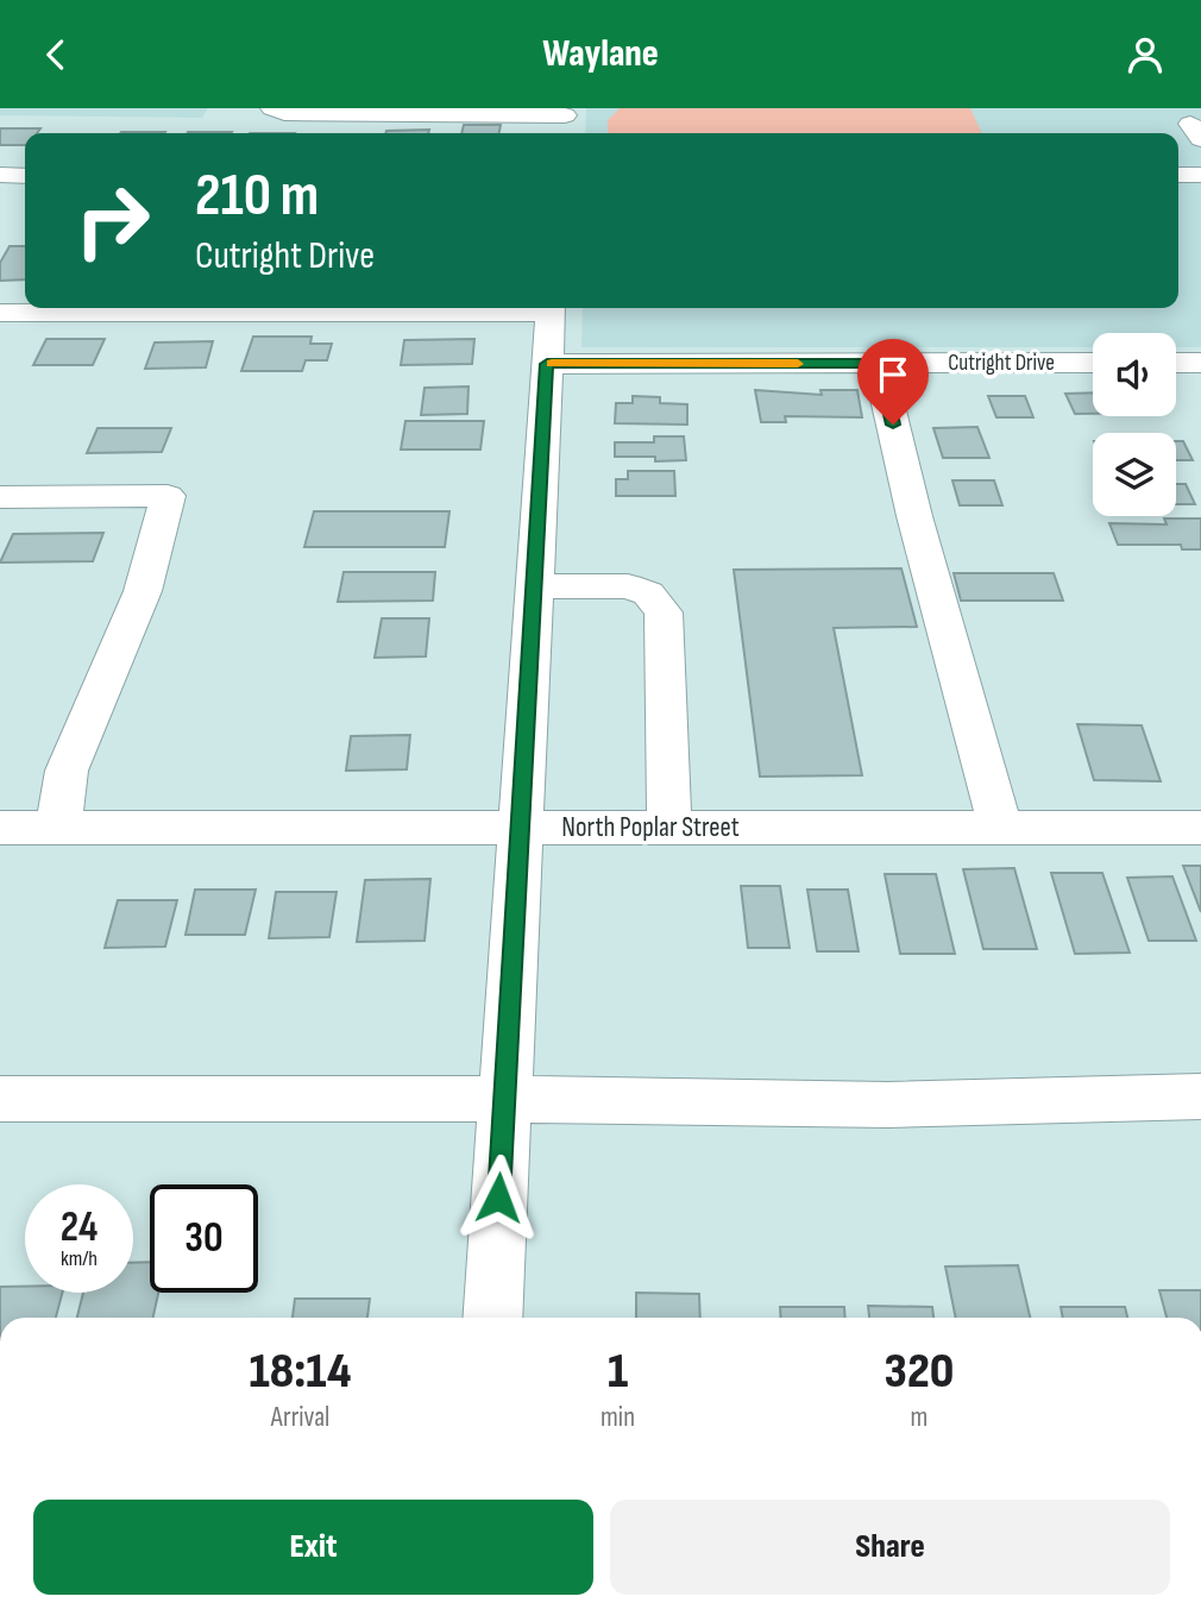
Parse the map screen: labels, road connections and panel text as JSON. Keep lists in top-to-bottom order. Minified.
{"streets":{"street":["Cutright Drive","North Poplar Street"]},"page":{"header":"Waylane","turn":["210 m","Cutright Drive"],"speed":"24 km/h","limit":"30","eta":["18:14","Arrival","1","min","320","m"],"buttons":["Exit","Share"]}}
